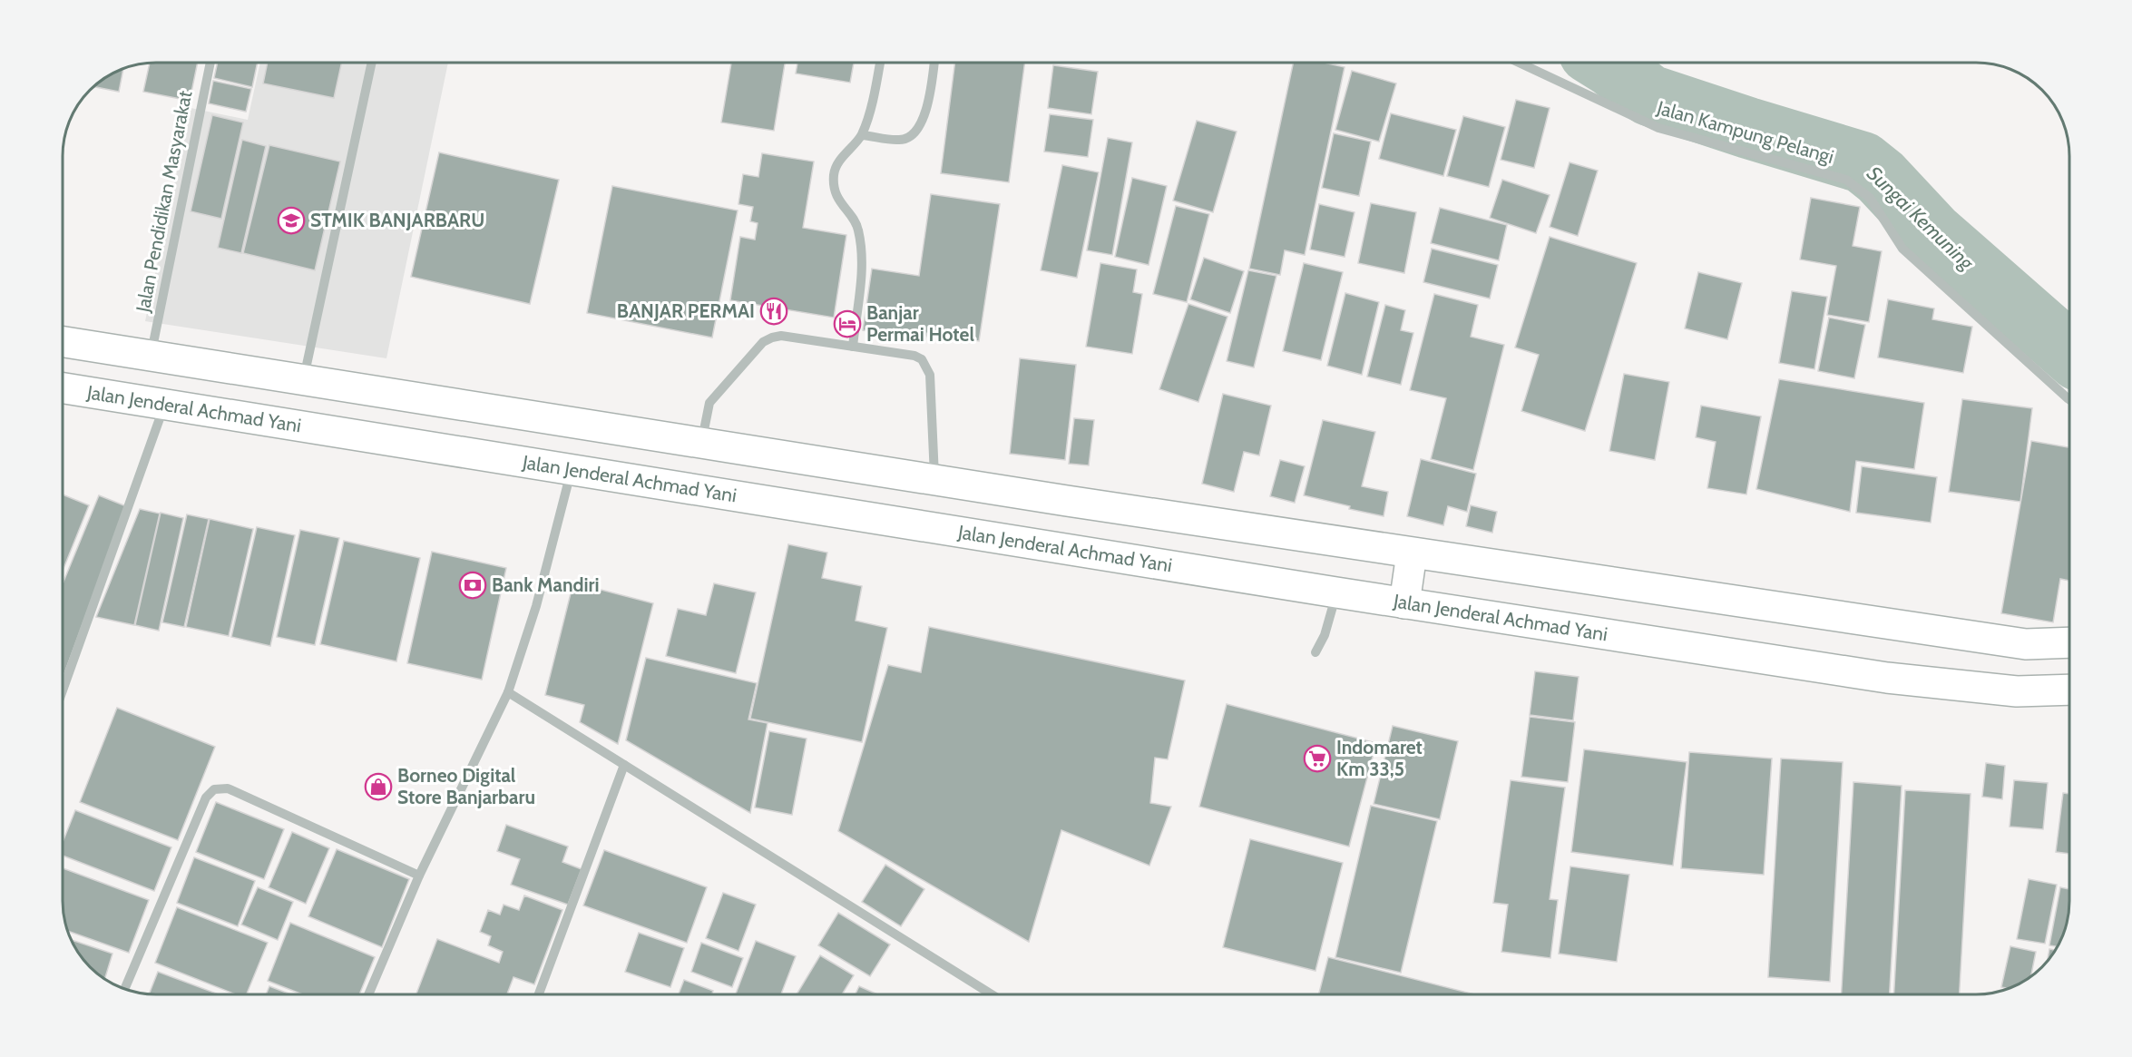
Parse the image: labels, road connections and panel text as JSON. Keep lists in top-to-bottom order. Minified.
{"streets":{"highway":["Jalan Jenderal Achmad Yani"],"street":["Jalan Kampung Pelangi","Jalan Pendidikan Masyarakat"]},"water":["Sungai Kemuning"],"places":{"school or university":["STMIK BANJARBARU"],"restaurant":["BANJAR PERMAI"],"hotel":["Banjar Permai Hotel"],"bank":["Bank Mandiri"],"supermarket":["Indomaret Km 33,5"],"shop":["Borneo Digital Store Banjarbaru"]}}
